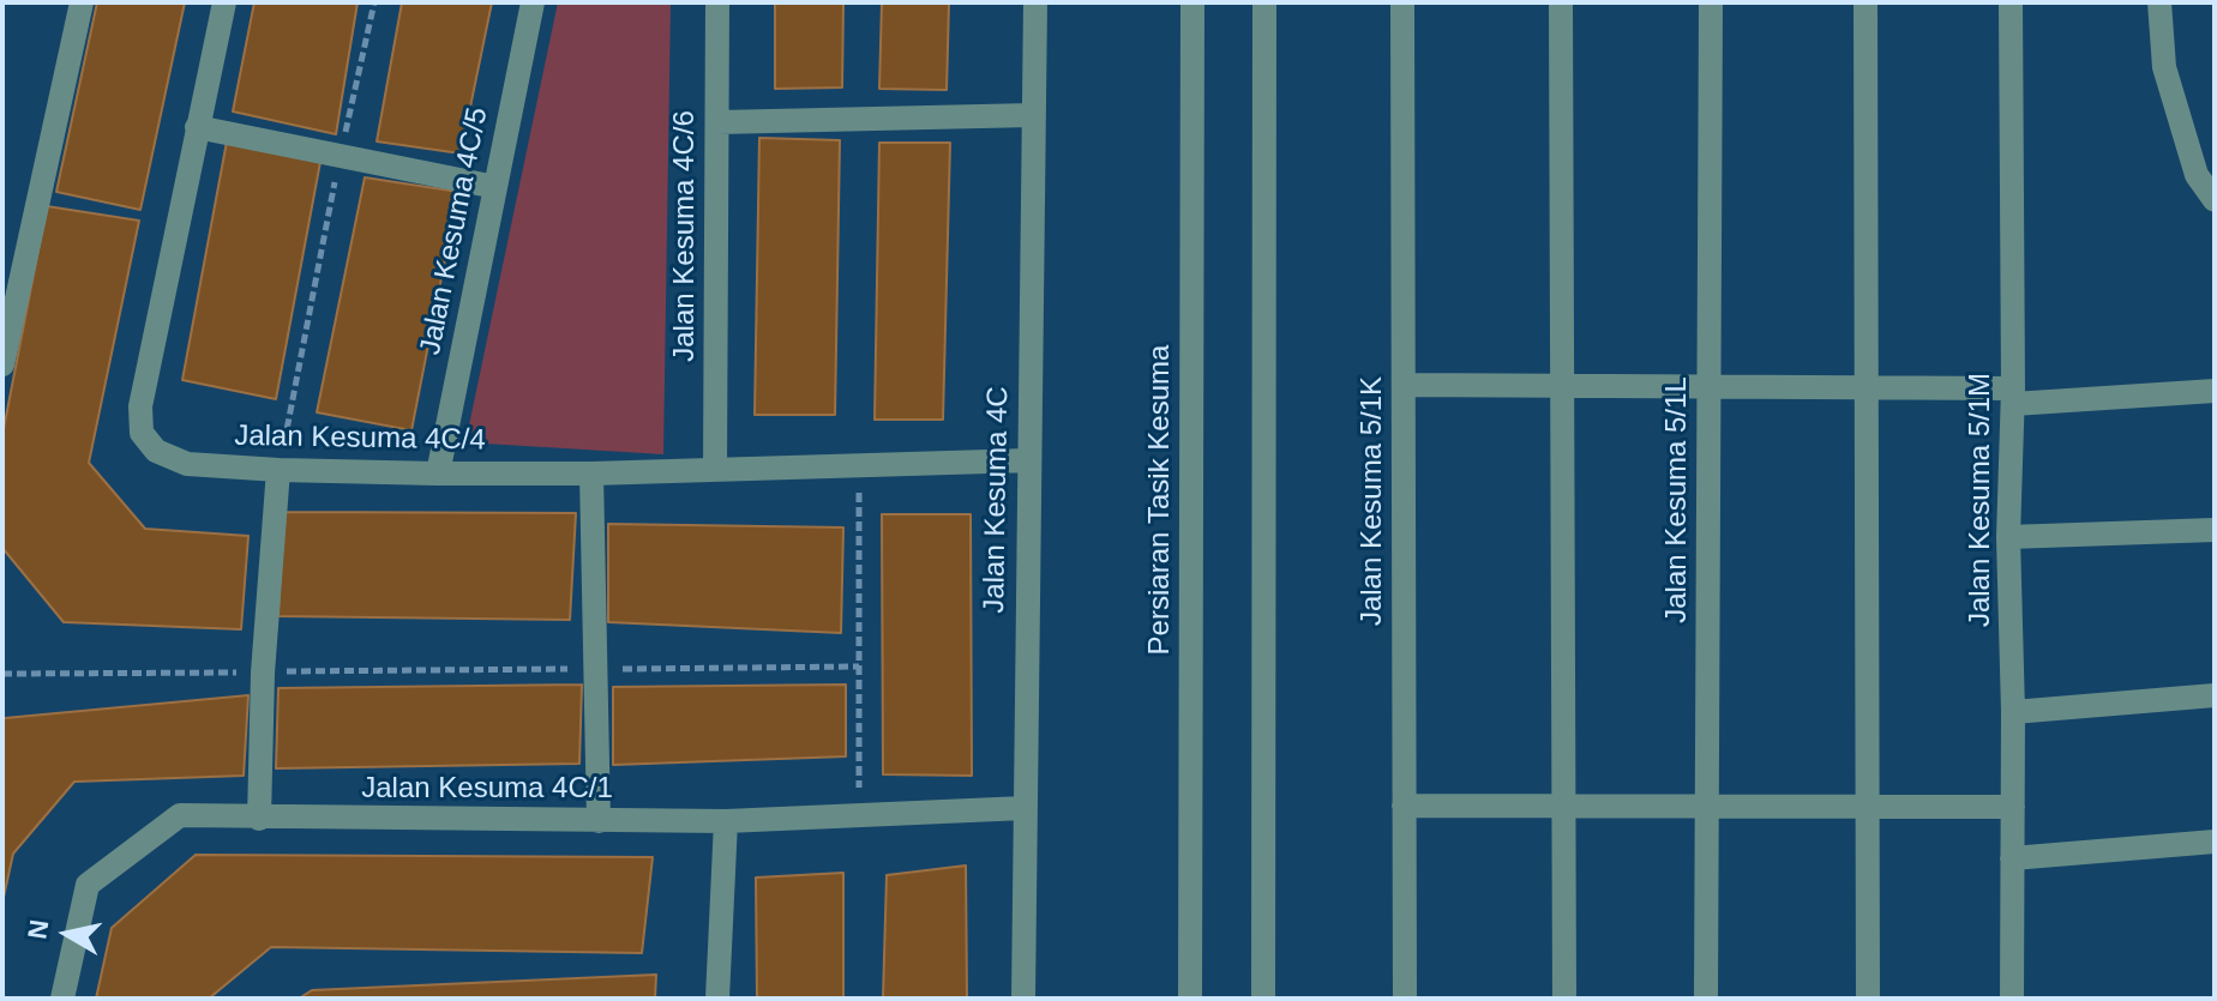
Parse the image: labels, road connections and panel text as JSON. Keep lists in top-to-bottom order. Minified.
{"streets":{"street":["Jalan Kesuma 4C/5","Jalan Kesuma 4C/6","Jalan Kesuma 4C/4","Jalan Kesuma 4C","Persiaran Tasik Kesuma","Jalan Kesuma 5/1L","Jalan Kesuma 5/1M","Jalan Kesuma 5/1K","Jalan Kesuma 4C/1"]},"crossings":[["Jalan Kesuma 4C/5","Jalan Kesuma 4C/4"],["Jalan Kesuma 4C/6","Jalan Kesuma 4C/4"],["Jalan Kesuma 4C/4","Jalan Kesuma 4C"],["Jalan Kesuma 4C","Jalan Kesuma 4C/1"]],"north":"left"}
